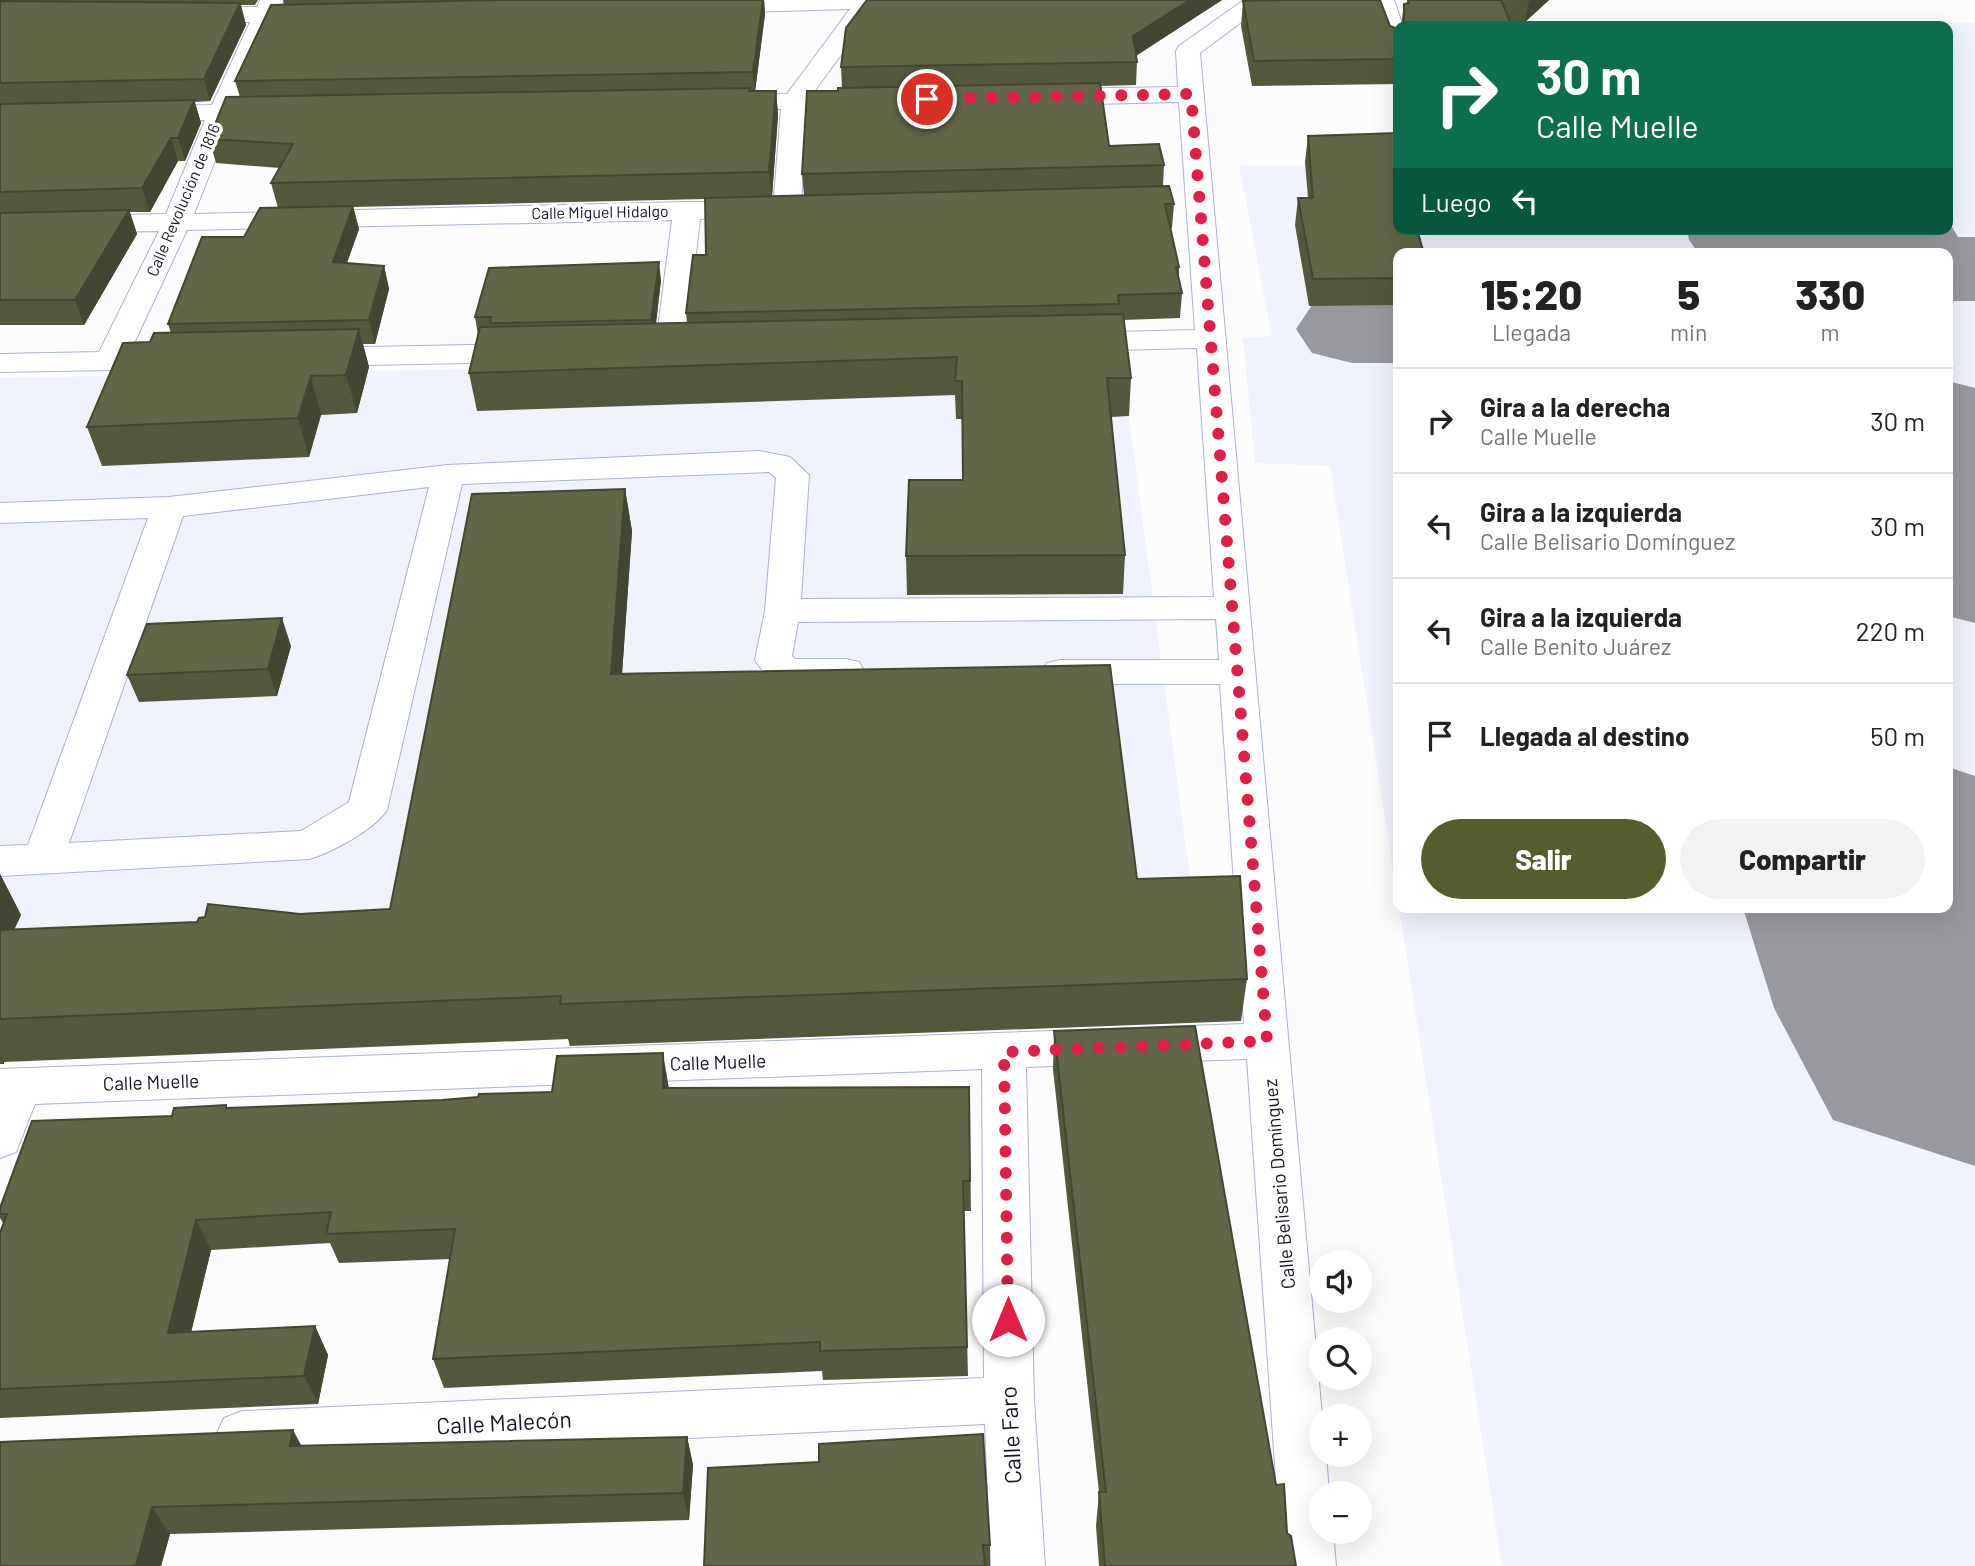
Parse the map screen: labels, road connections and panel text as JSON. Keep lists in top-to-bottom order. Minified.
{"streets":{"street":["Calle Revolución de 1816","Calle Miguel Hidalgo","Calle Muelle","Calle Belisario Domínguez","Calle Malecón","Calle Faro"]},"crossings":[["Calle Revolución de 1816","Calle Miguel Hidalgo"],["Calle Muelle","Calle Belisario Domínguez"],["Calle Muelle","Calle Faro"],["Calle Malecón","Calle Faro"]],"page":{"turn":["30 m","Calle Muelle"],"then":"Luego","eta":["15:20","Llegada","5","min","330","m"],"list":[{"name":"Gira a la derecha","note":"Calle Muelle","value":"30 m"},{"name":"Gira a la izquierda","note":"Calle Belisario Domínguez","value":"30 m"},{"name":"Gira a la izquierda","note":"Calle Benito Juárez","value":"220 m"},{"name":"Llegada al destino","value":"50 m"}],"buttons":["Salir","Compartir"],"map_buttons":["+","−"]}}
